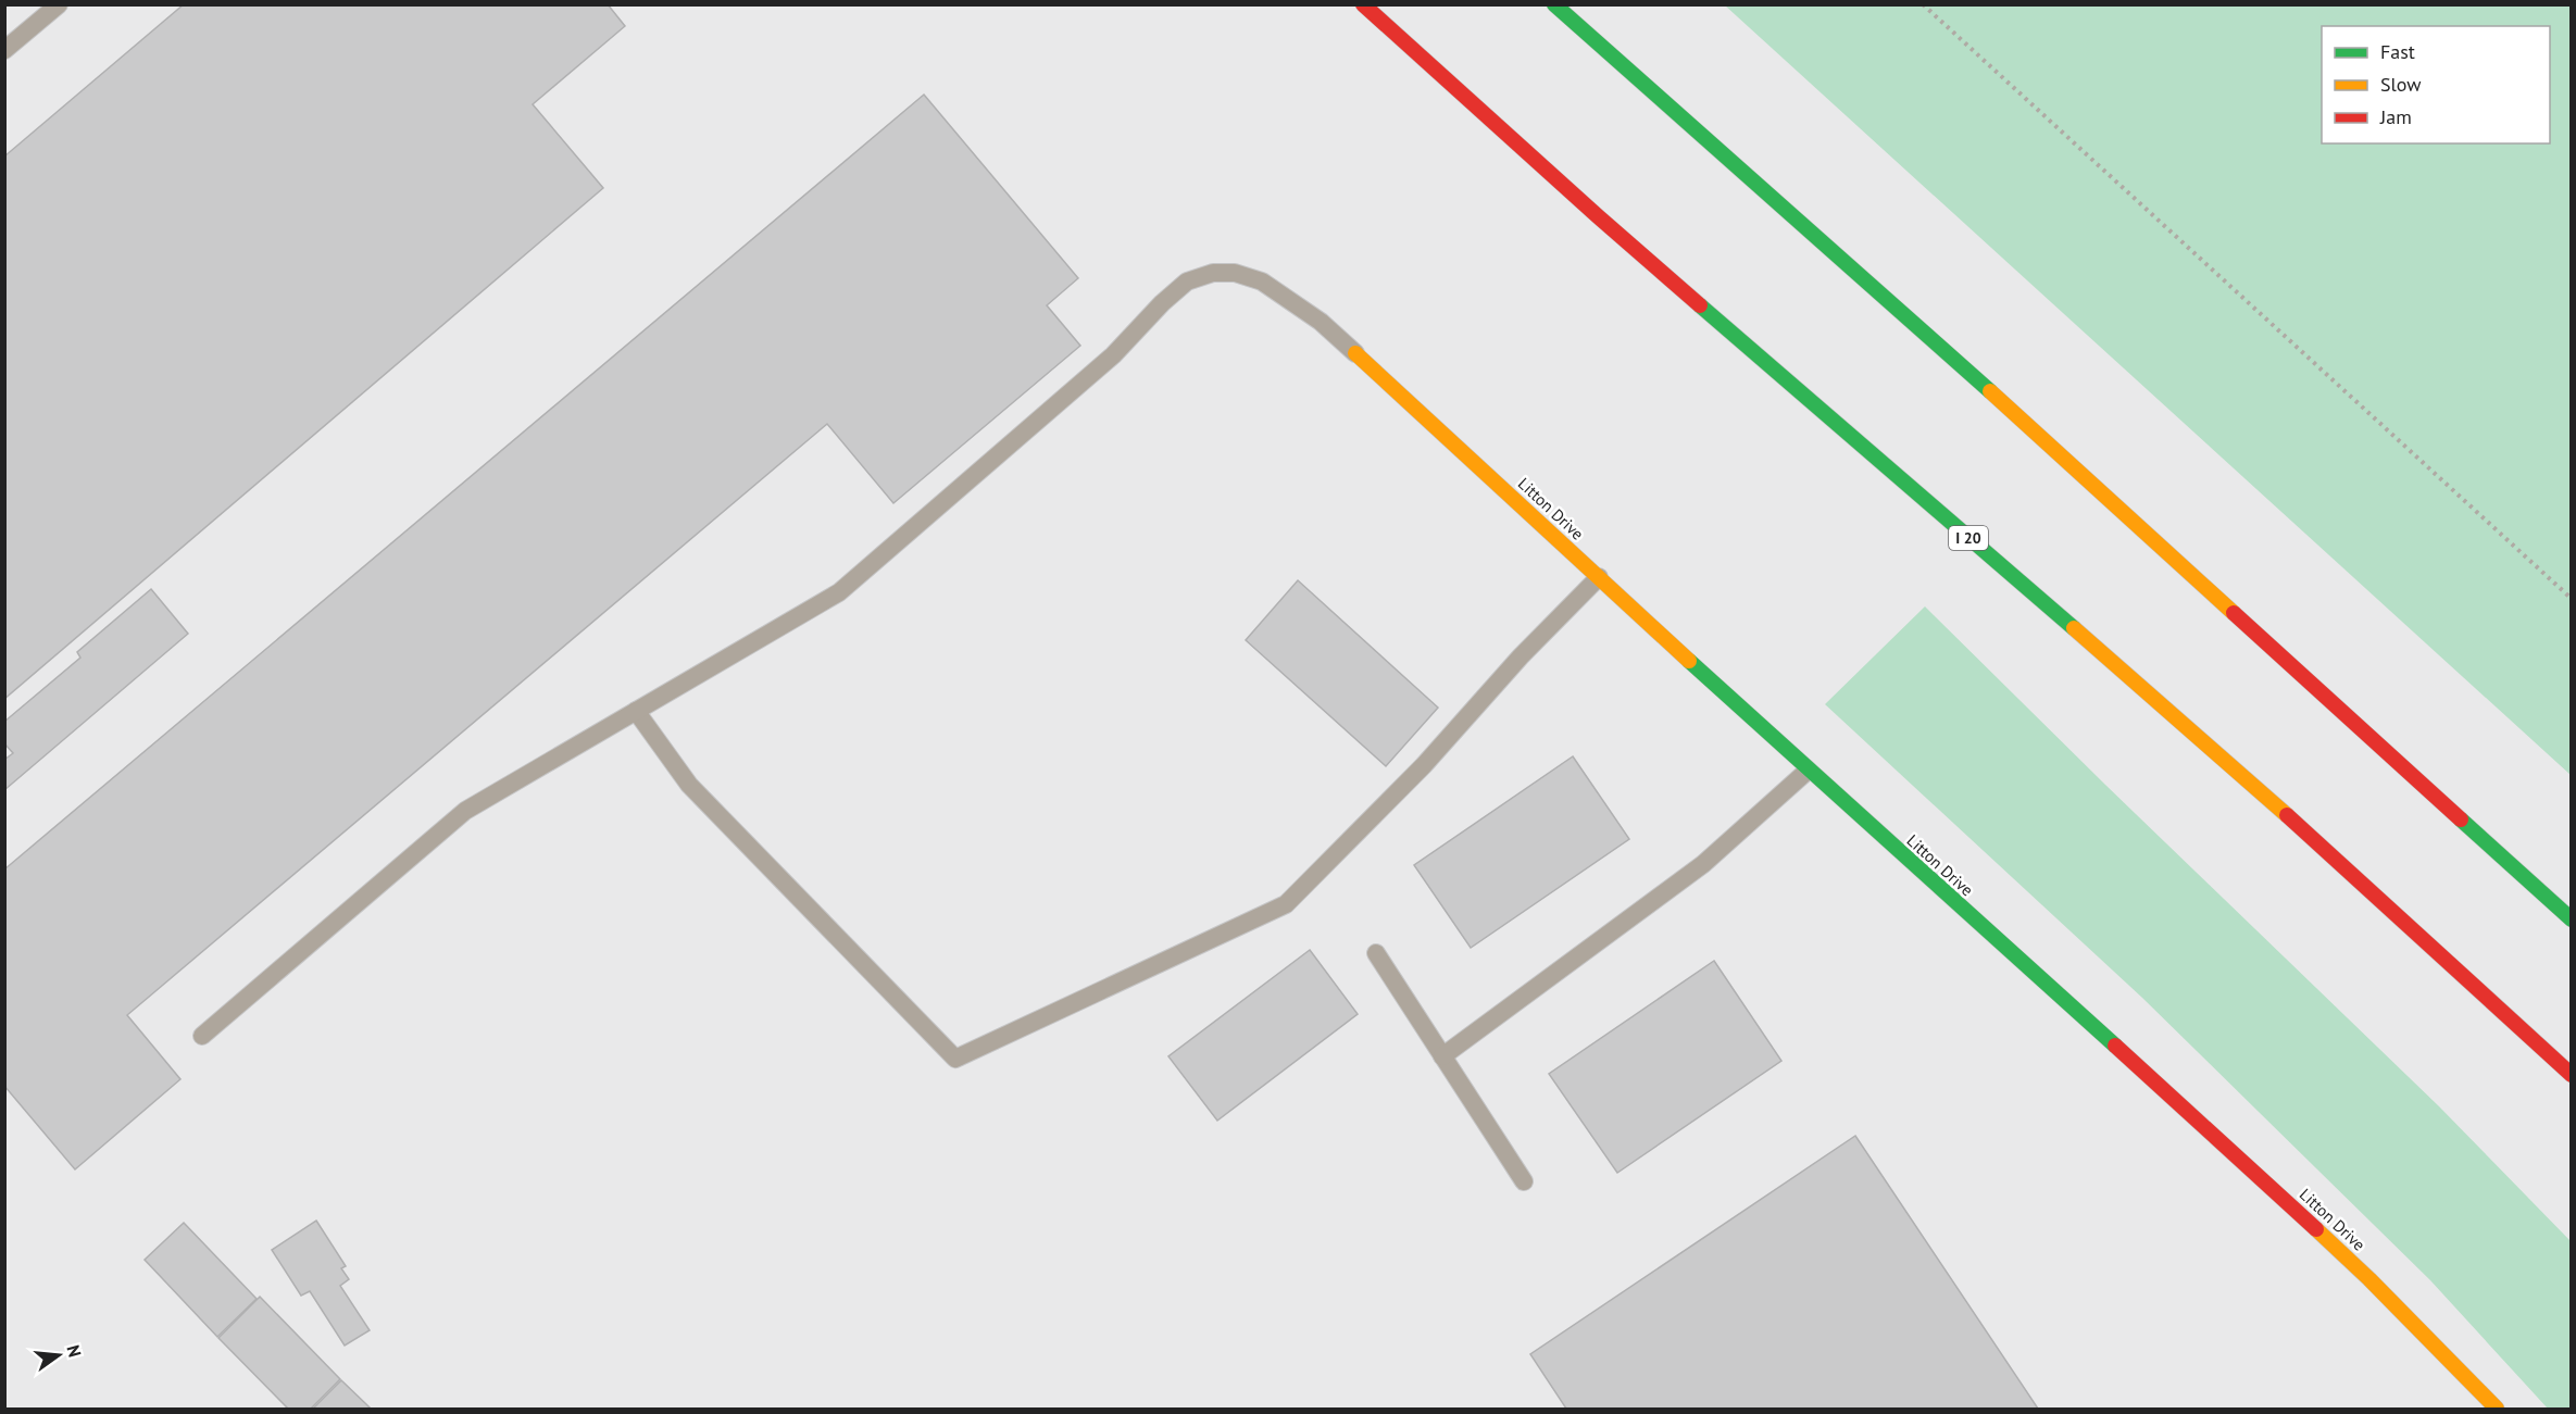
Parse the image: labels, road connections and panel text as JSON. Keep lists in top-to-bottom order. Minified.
{"streets":{"main road":["Litton Drive","I 20"]},"legend":["Fast","Slow","Jam"],"north":"right"}
